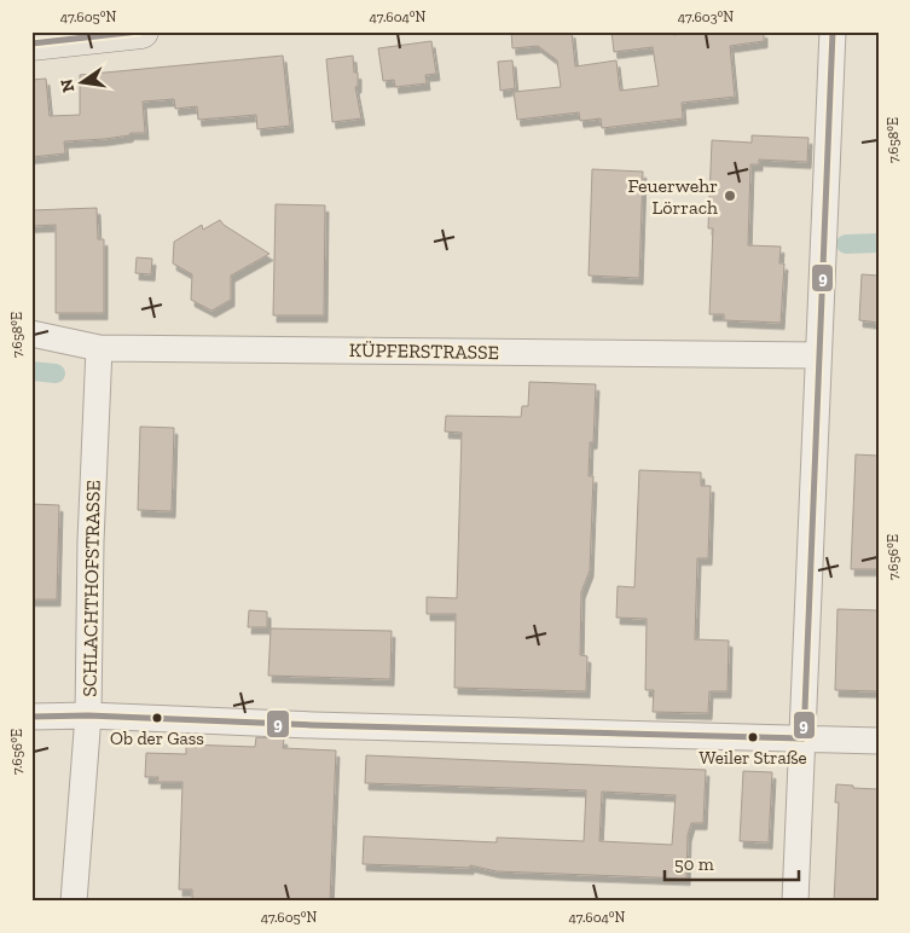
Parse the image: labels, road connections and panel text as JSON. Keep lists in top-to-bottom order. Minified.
{"streets":{"street":["KÜPFERSTRASSE","SCHLACHTHOFSTRASSE"]},"crossings":[["KÜPFERSTRASSE","SCHLACHTHOFSTRASSE"]],"places":["Feuerwehr Lörrach","Ob der Gass","Weiler Straße"],"lines":["transit line 9"],"scale_bar":"50 m","north":"left","coordinates":["47.605°N","47.604°N","47.603°N","7.658°E","7.656°E"]}
